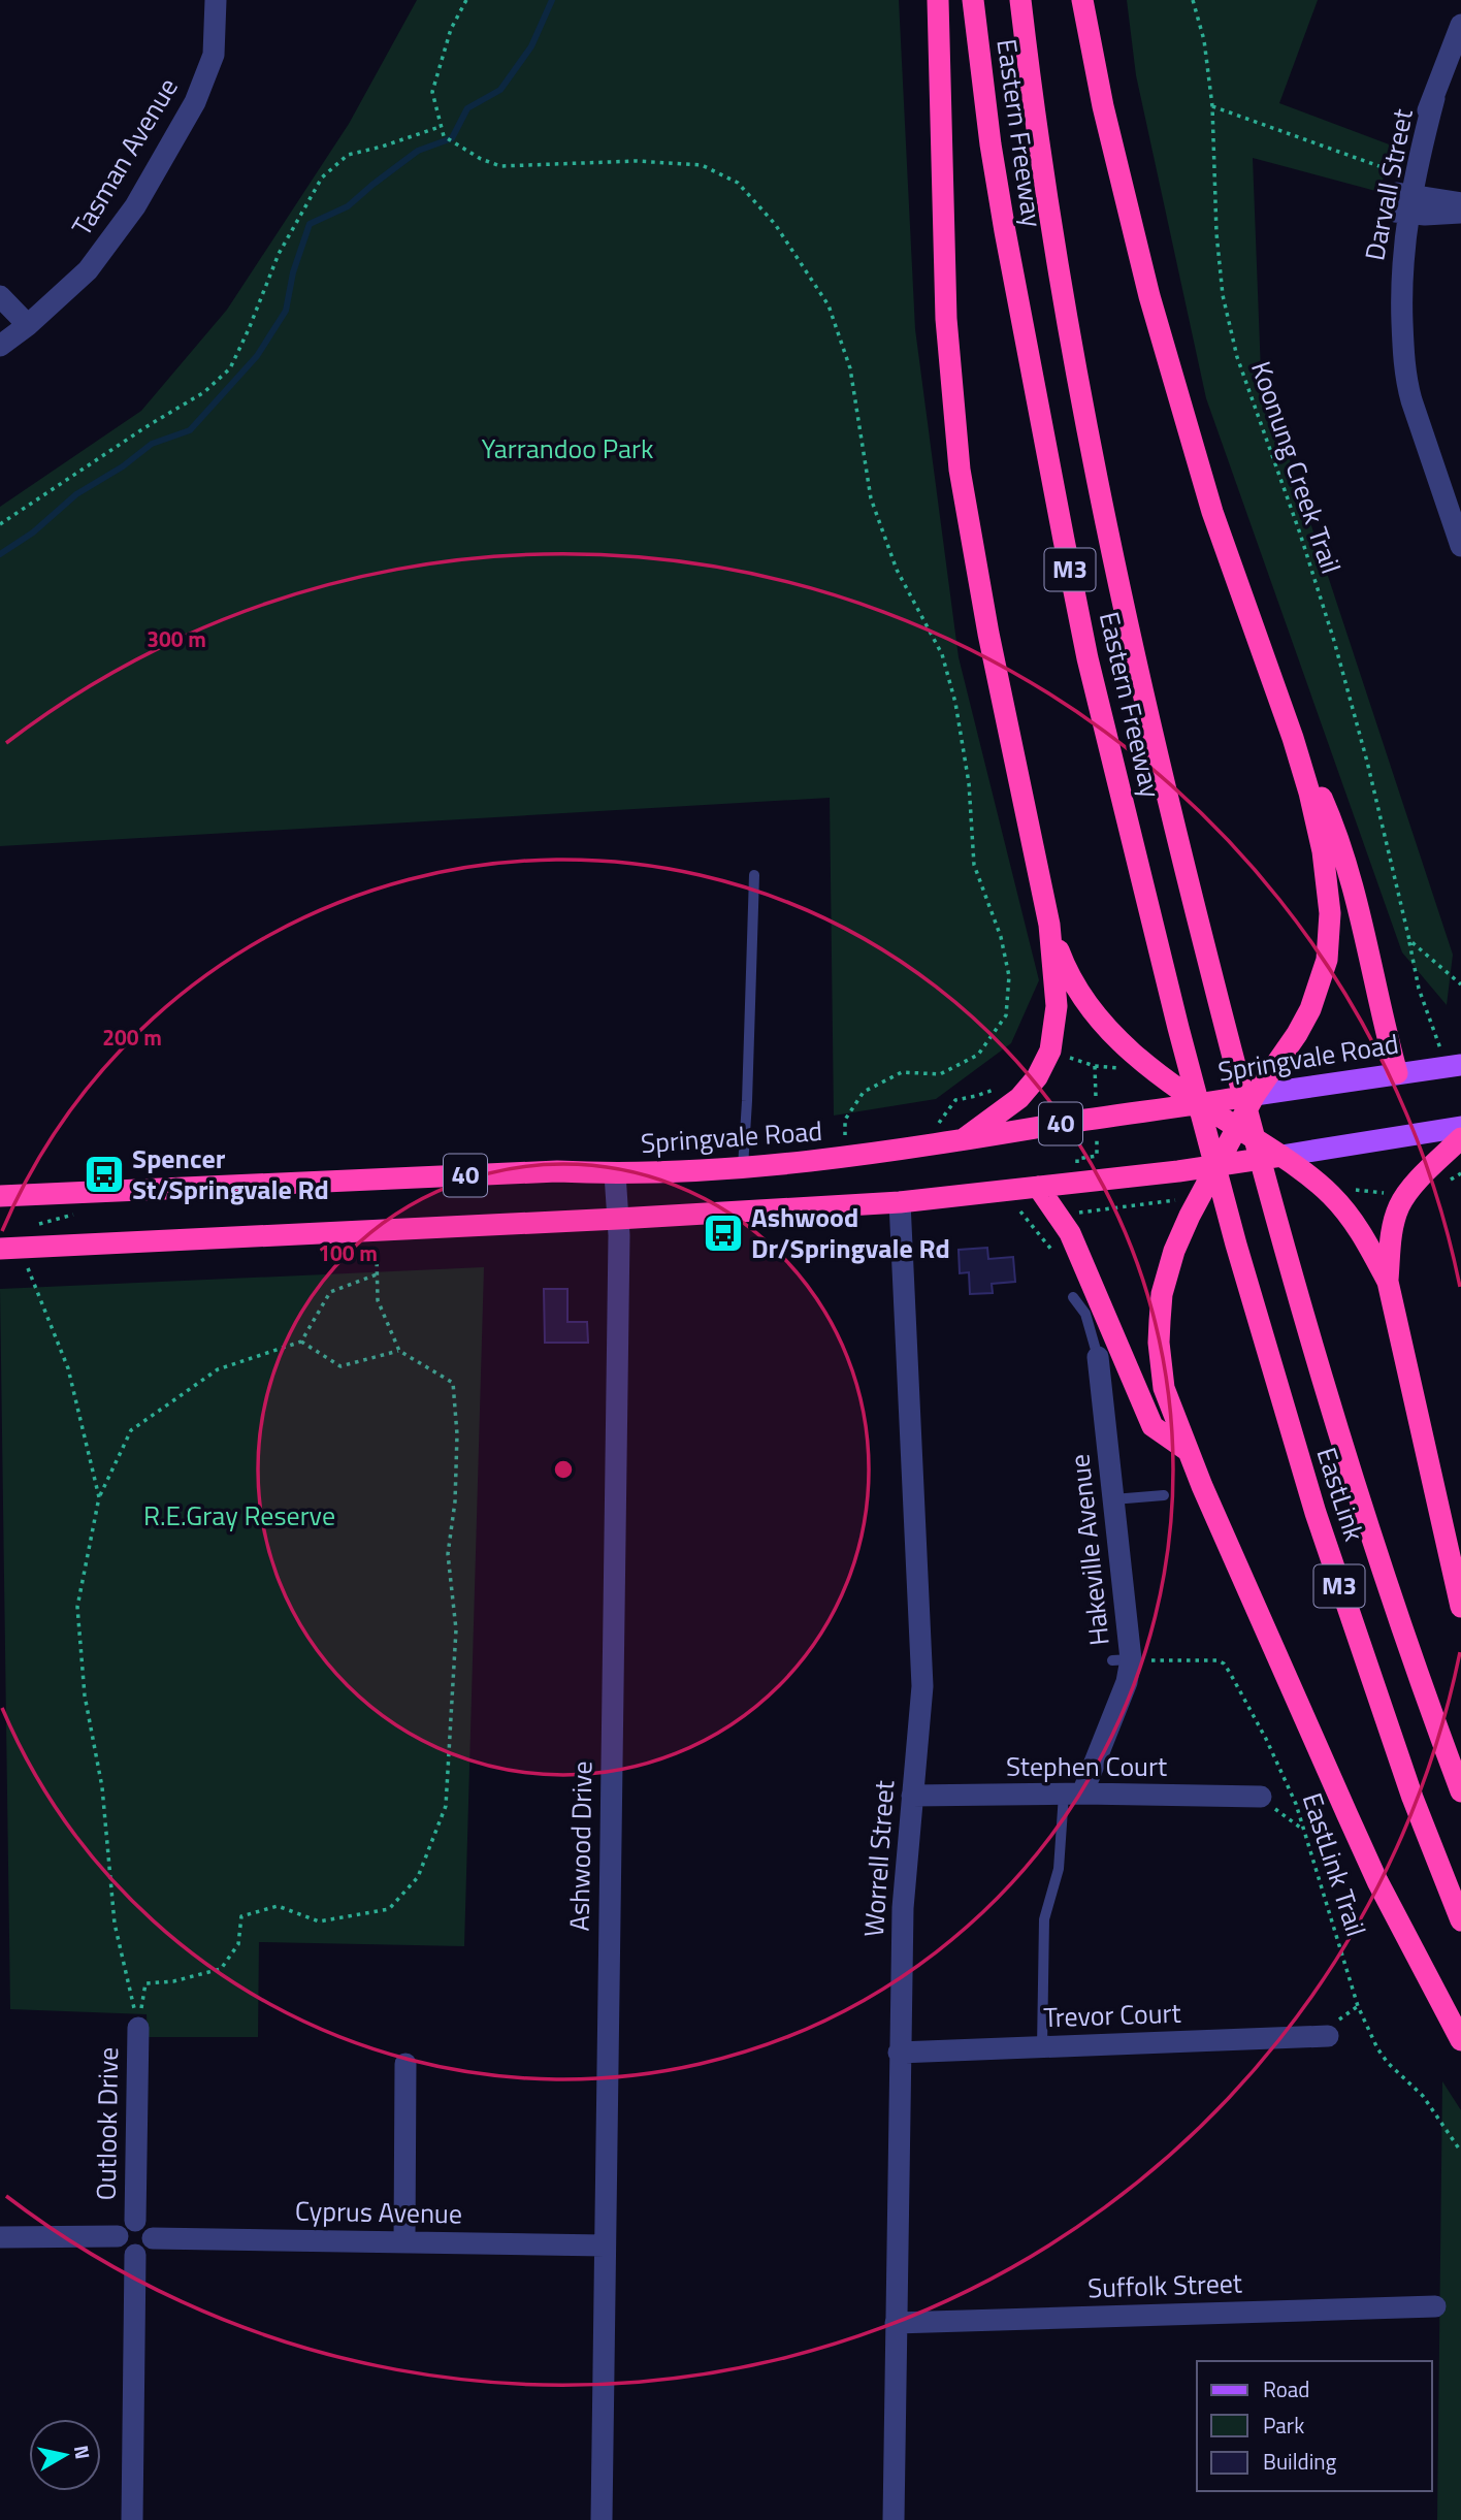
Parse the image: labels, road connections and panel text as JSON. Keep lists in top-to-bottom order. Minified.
{"streets":{"highway":["Eastern Freeway","M3","Springvale Road","40","EastLink"],"street":["Tasman Avenue","Darvall Street","Hakeville Avenue","Stephen Court","Ashwood Drive","Worrell Street","Trevor Court","Outlook Drive","Cyprus Avenue","Suffolk Street"],"path":["Koonung Creek Trail","EastLink Trail"]},"crossings":[["Eastern Freeway","EastLink"],["Koonung Creek Trail","Springvale Road"],["Springvale Road","Ashwood Drive"],["40","Ashwood Drive"],["40","Worrell Street"],["Hakeville Avenue","Stephen Court"],["Hakeville Avenue","EastLink Trail"],["Stephen Court","Worrell Street"],["Ashwood Drive","Cyprus Avenue"],["Worrell Street","Trevor Court"],["Worrell Street","Suffolk Street"],["Outlook Drive","Cyprus Avenue"]],"parks":["Yarrandoo Park","R.E.Gray Reserve"],"places":{"bus stop":["Spencer St/Springvale Rd","Ashwood Dr/Springvale Rd"]},"legend":["Road","Park","Building"],"north":"right","rings":["300 m","200 m","100 m"]}
